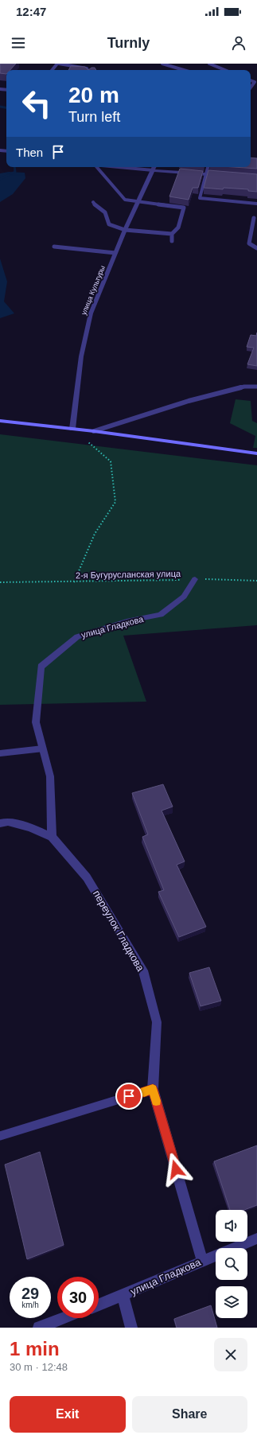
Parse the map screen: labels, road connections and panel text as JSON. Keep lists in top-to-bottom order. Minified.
{"streets":{"street":["улица Культуры","улица Гладкова","переулок Гладкова"],"path":["2-я Бугурусланская улица"]},"crossings":[["2-я Бугурусланская улица","улица Гладкова"],["улица Гладкова","переулок Гладкова"]],"page":{"status":"12:47","header":"Turnly","turn":["20 m","Turn left"],"then":"Then","speed":"29 km/h","limit":"30","heading":["1 min","30 m · 12:48"],"buttons":["Exit","Share"]}}
